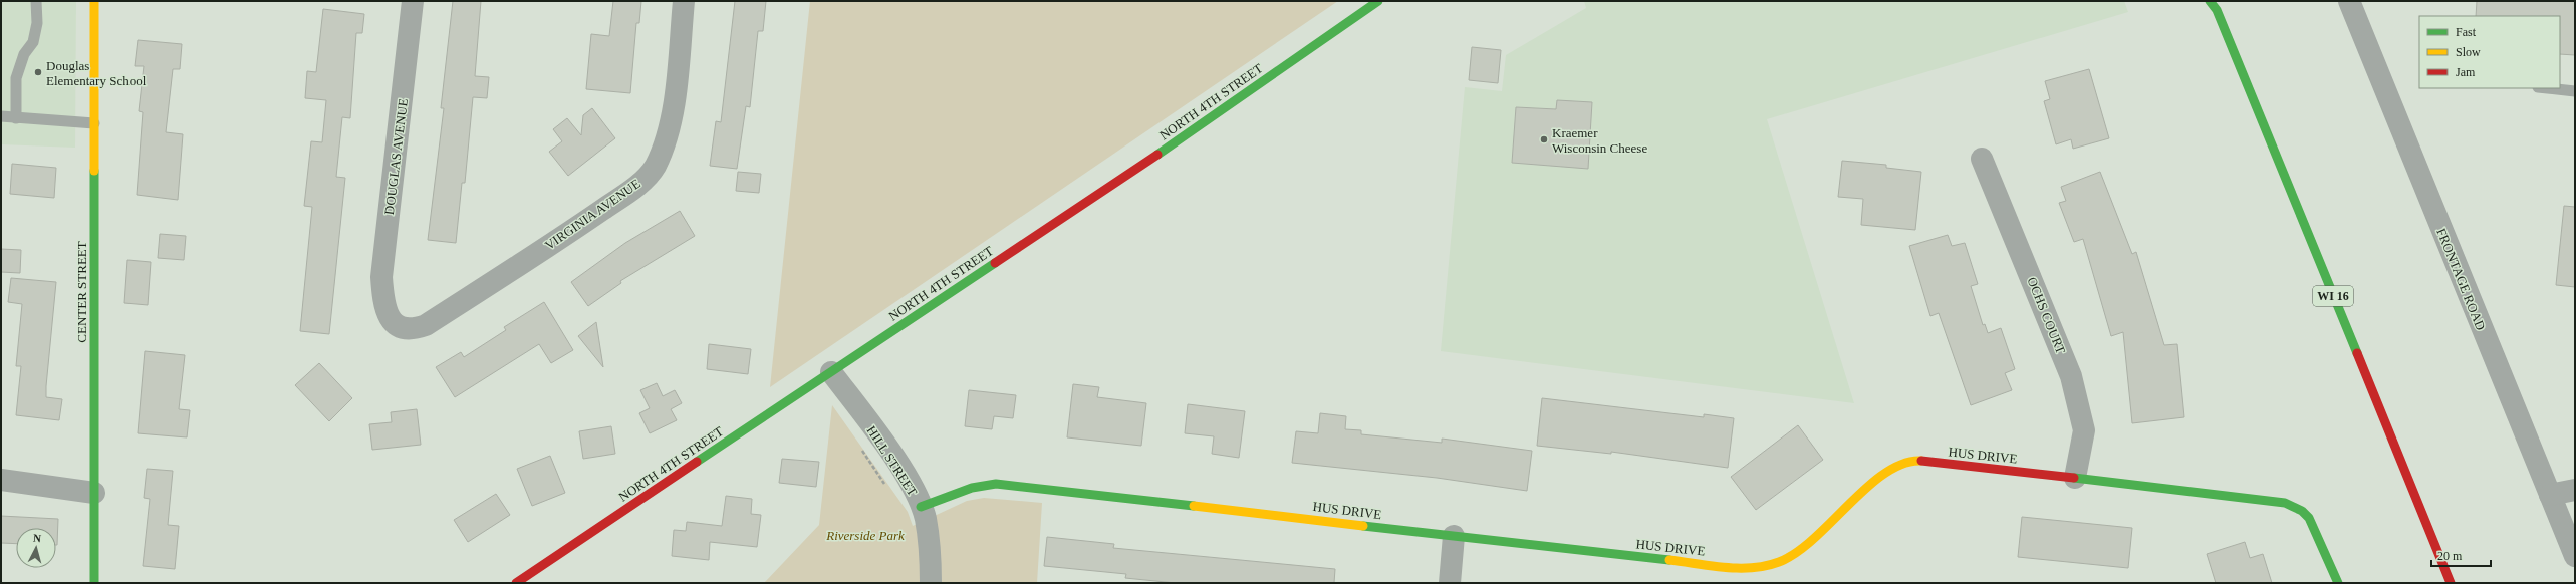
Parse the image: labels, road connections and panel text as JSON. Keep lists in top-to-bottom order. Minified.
{"streets":{"main road":["NORTH 4TH STREET","CENTER STREET","WI 16","HUS DRIVE"],"street":["DOUGLAS AVENUE","VIRGINIA AVENUE","FRONTAGE ROAD","OCHS COURT","HILL STREET"]},"crossings":[["NORTH 4TH STREET","HILL STREET"],["DOUGLAS AVENUE","VIRGINIA AVENUE"],["OCHS COURT","HUS DRIVE"],["HUS DRIVE","HILL STREET"]],"parks":["Riverside Park"],"places":["Douglas Elementary School","Kraemer Wisconsin Cheese"],"legend":["Fast","Slow","Jam"],"scale_bar":"20 m","north":"top"}
